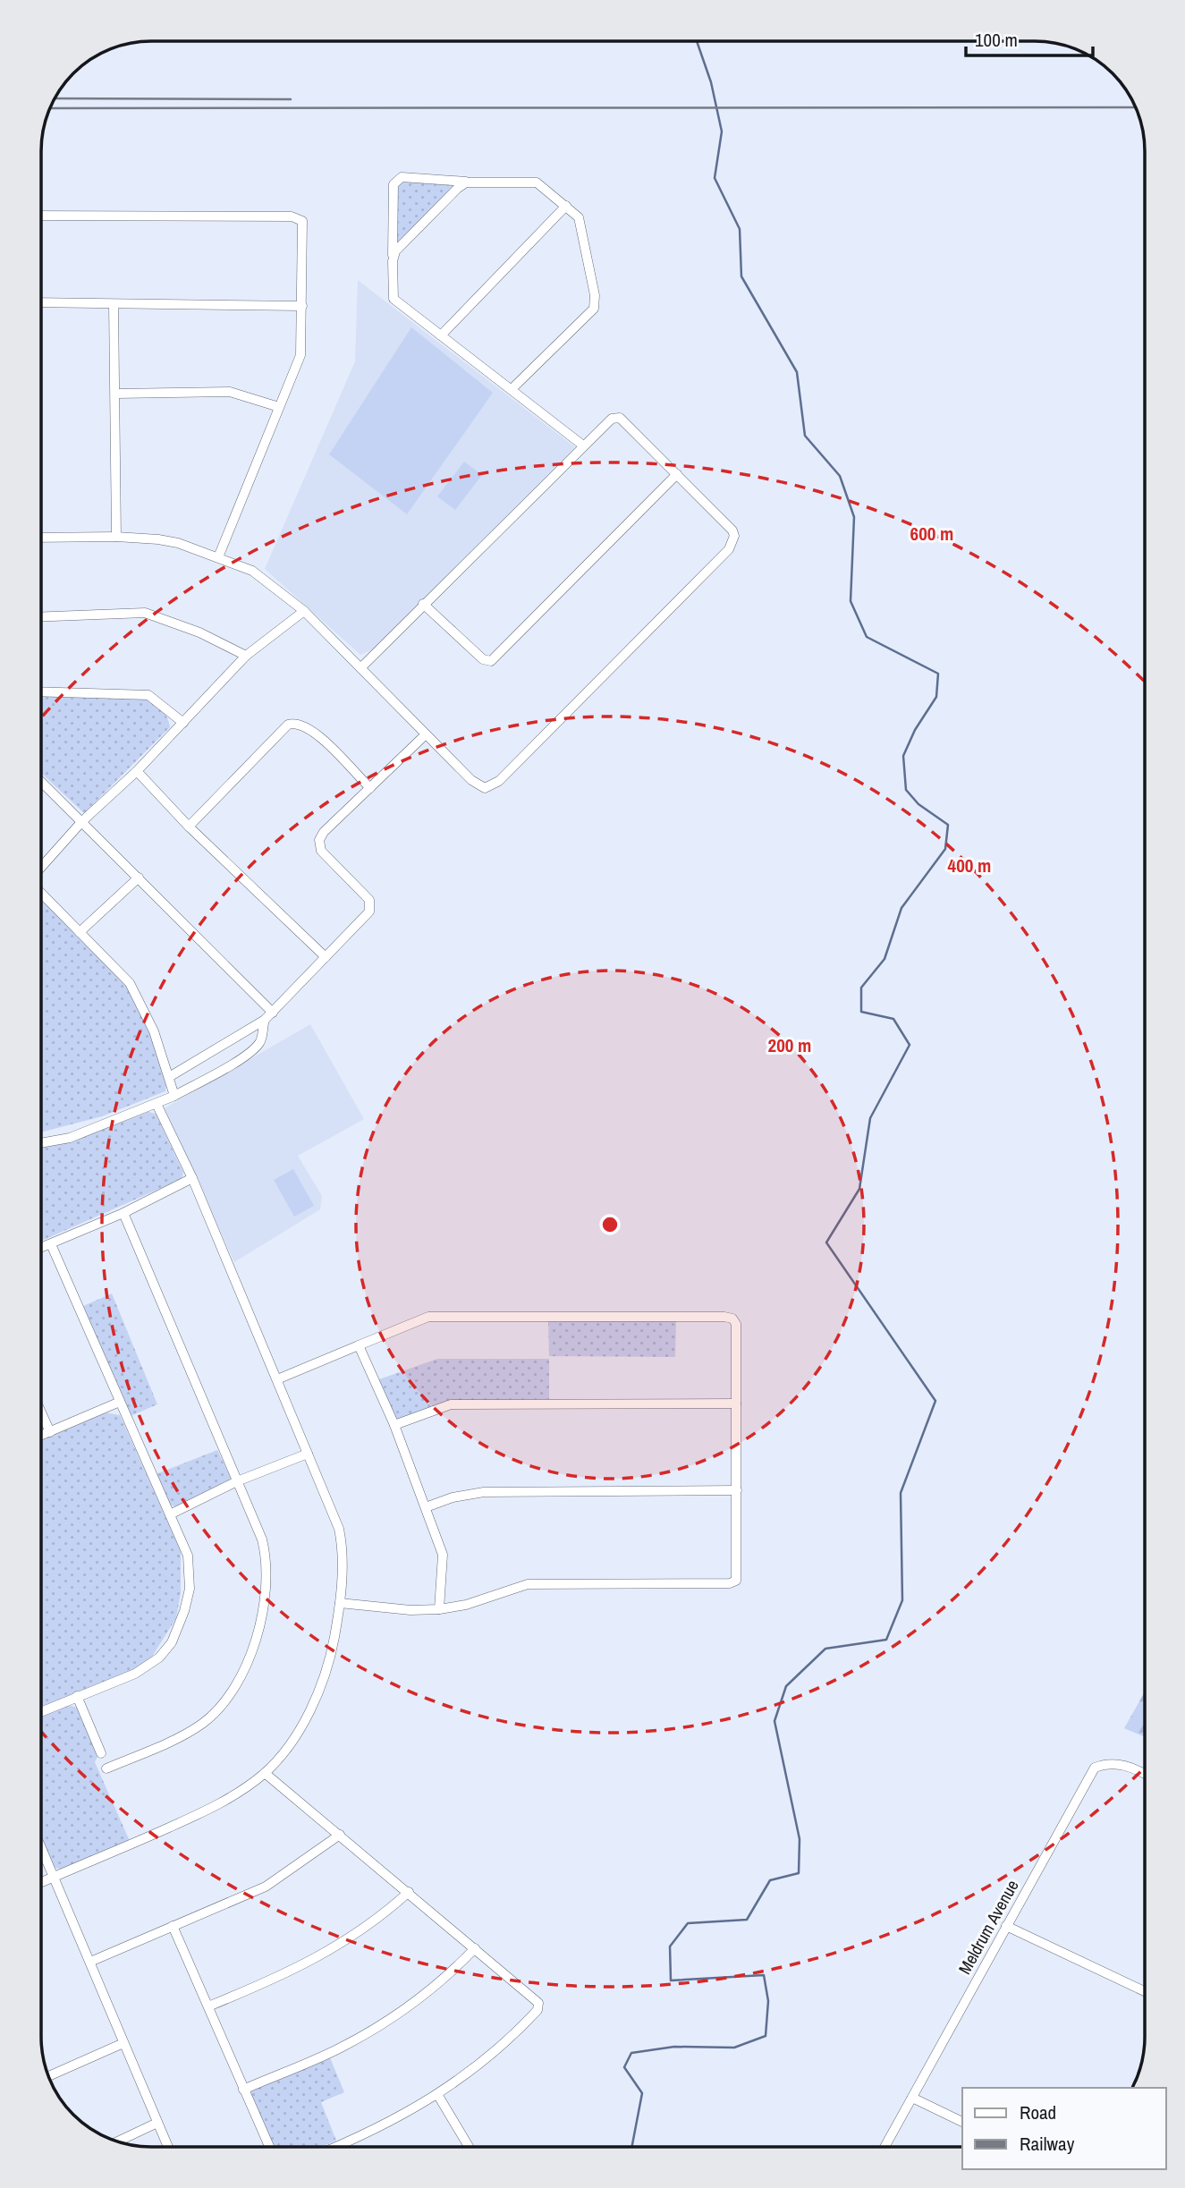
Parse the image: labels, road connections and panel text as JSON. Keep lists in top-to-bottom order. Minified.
{"streets":{"street":["Meldrum Avenue"]},"legend":["Road","Railway"],"scale_bar":"100 m","rings":["600 m","400 m","200 m"]}
